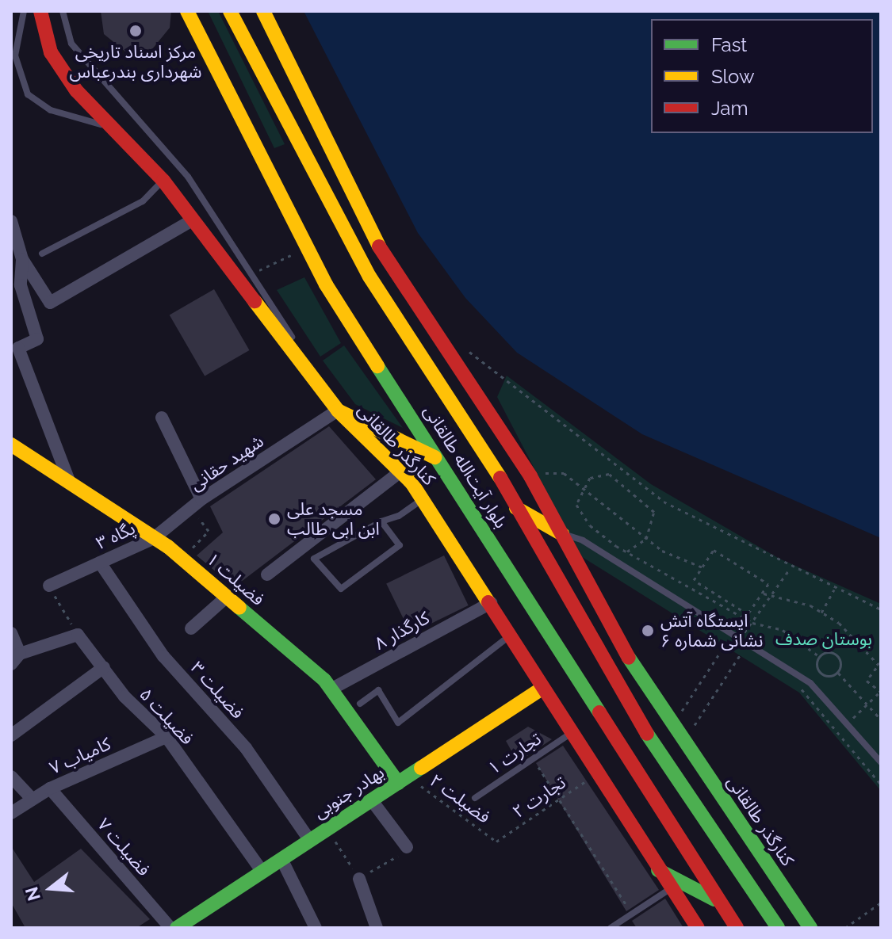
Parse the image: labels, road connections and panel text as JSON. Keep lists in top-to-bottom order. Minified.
{"streets":{"main road":["کنارگذر طالقانی","بلوار آیت‌الله طالقانی","فضیلت ۱","بهادر جنوبی"],"street":["شهید حقانی","پگاه ۳","کارگذار ۸","فضیلت ۳","فضیلت ۵","کامیاب ۷","فضیلت ۷"],"lane":["تجارت ۱"],"path":["تجارت ۲","فضیلت ۲"]},"crossings":[["کنارگذر طالقانی","شهید حقانی"],["کنارگذر طالقانی","کارگذار ۸"],["کنارگذر طالقانی","تجارت ۱"],["کنارگذر طالقانی","بهادر جنوبی"],["کنارگذر طالقانی","تجارت ۲"],["شهید حقانی","پگاه ۳"],["شهید حقانی","فضیلت ۱"],["پگاه ۳","فضیلت ۱"],["پگاه ۳","فضیلت ۳"],["فضیلت ۱","کارگذار ۸"],["فضیلت ۱","بهادر جنوبی"],["فضیلت ۱","فضیلت ۲"],["فضیلت ۳","بهادر جنوبی"],["فضیلت ۵","کامیاب ۷"],["فضیلت ۵","بهادر جنوبی"],["کامیاب ۷","فضیلت ۷"],["بهادر جنوبی","فضیلت ۲"],["تجارت ۲","فضیلت ۲"]],"parks":["بوستان صدف"],"places":["مرکز اسناد تاریخی شهرداری بندرعباس","مسجد علی ابن ابی طالب","ایستگاه آتش نشانی شماره ۶"],"legend":["Fast","Slow","Jam"],"north":"left"}
